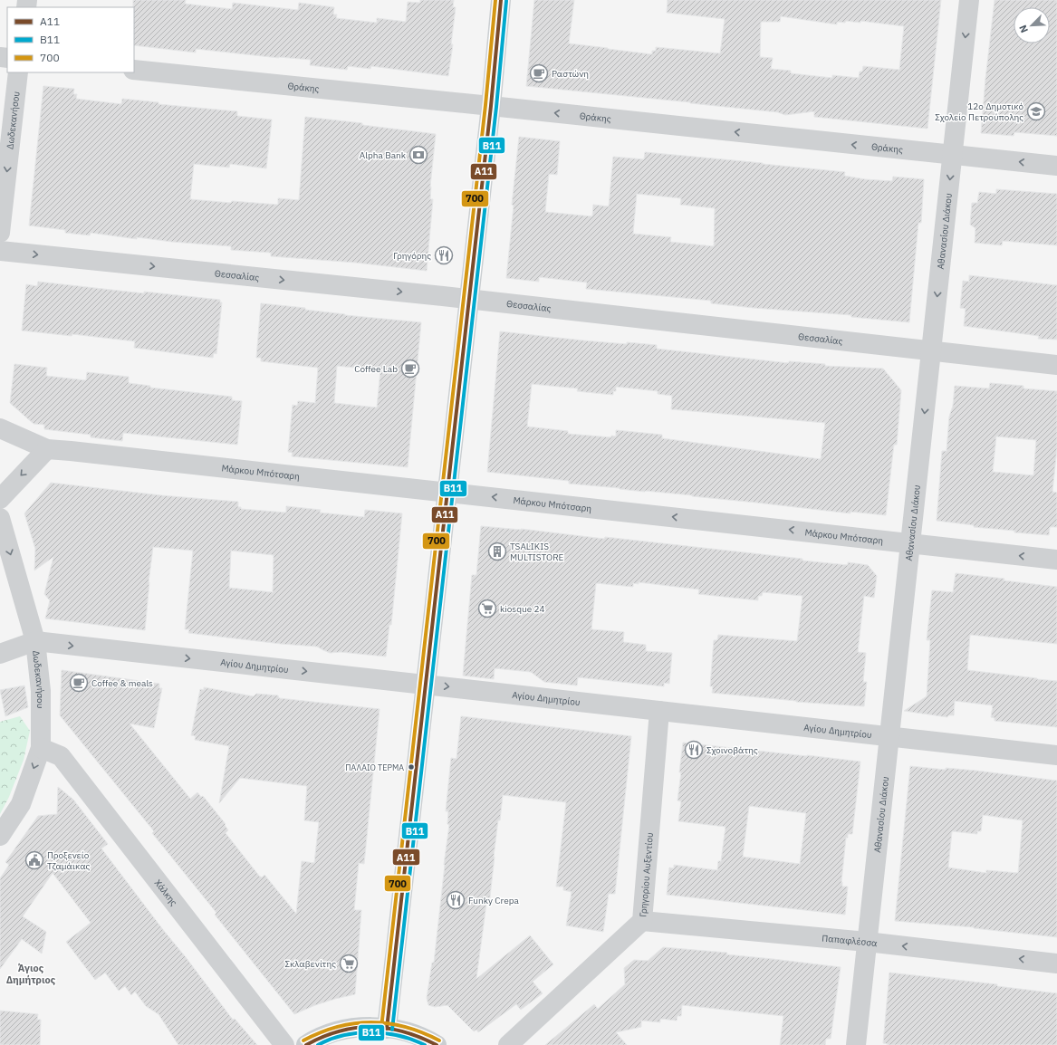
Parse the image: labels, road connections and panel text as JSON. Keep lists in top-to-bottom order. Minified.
{"streets":{"street":["Θράκης","Δωδεκανήσου","Αθανασίου Διάκου","Θεσσαλίας","Μάρκου Μπότσαρη","Αγίου Δημητρίου","Γρηγορίου Αυξεντίου","Χάλκης","Παπαφλέσσα"]},"crossings":[["Θράκης","Αθανασίου Διάκου"],["Δωδεκανήσου","Αγίου Δημητρίου"],["Δωδεκανήσου","Χάλκης"],["Αθανασίου Διάκου","Θεσσαλίας"],["Αθανασίου Διάκου","Μάρκου Μπότσαρη"],["Αθανασίου Διάκου","Αγίου Δημητρίου"],["Αθανασίου Διάκου","Παπαφλέσσα"],["Αγίου Δημητρίου","Γρηγορίου Αυξεντίου"],["Γρηγορίου Αυξεντίου","Παπαφλέσσα"]],"one_way":["Θράκης","Δωδεκανήσου","Αθανασίου Διάκου","Θεσσαλίας","Μάρκου Μπότσαρη","Αγίου Δημητρίου","Παπαφλέσσα"],"districts":["Άγιος Δημήτριος"],"places":{"cafe":["Ραστώνη","Coffee Lab","Coffee & meals"],"school or university":["12o Δημοτικό Σχολείο Πετρούπολης"],"bank":["Alpha Bank"],"restaurant":["Γρηγόρης","Σχοινοβάτης","Funky Crepa"],"building":["TSALIKIS MULTISTORE"],"supermarket":["kiosque 24","Σκλαβενίτης"],"other":["ΠΑΛΑΙΟ ΤΕΡΜΑ"],"public building":["Προξενείο Τζαμάικας"]},"lines":["transit line Α11","transit line 700","transit line Β11"],"legend":["Α11","Β11","700"],"north":"bottom left"}
